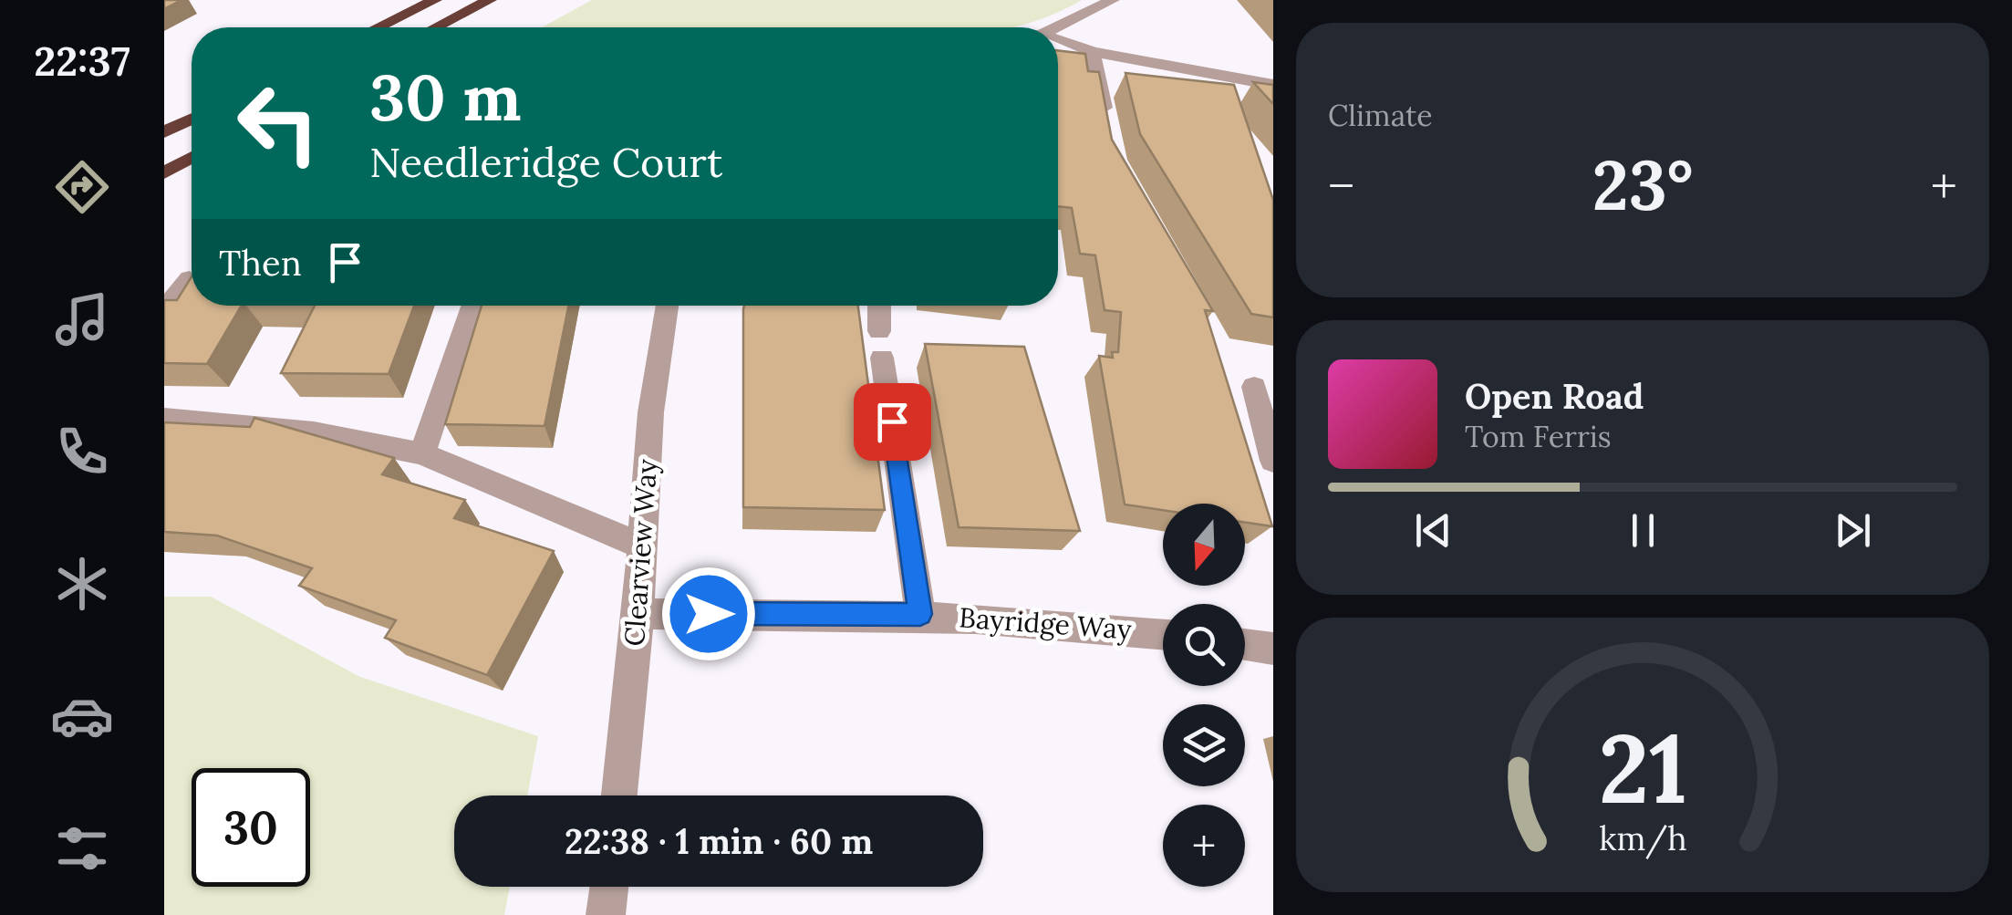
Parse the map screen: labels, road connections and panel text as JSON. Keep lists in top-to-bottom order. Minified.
{"streets":{"street":["Clearview Way","Bayridge Way"]},"crossings":[["Clearview Way","Bayridge Way"]],"north":"bottom","page":{"tabs":"22:37","tile":"Climate","turn":["30 m","Needleridge Court"],"heat":["−","23°","+"],"then":"Then","song":["Open Road","Tom Ferris"],"map_buttons":"+","limit":"30","trip":"22:38 · 1 min · 60 m","gauge":["21","km/h"]}}
